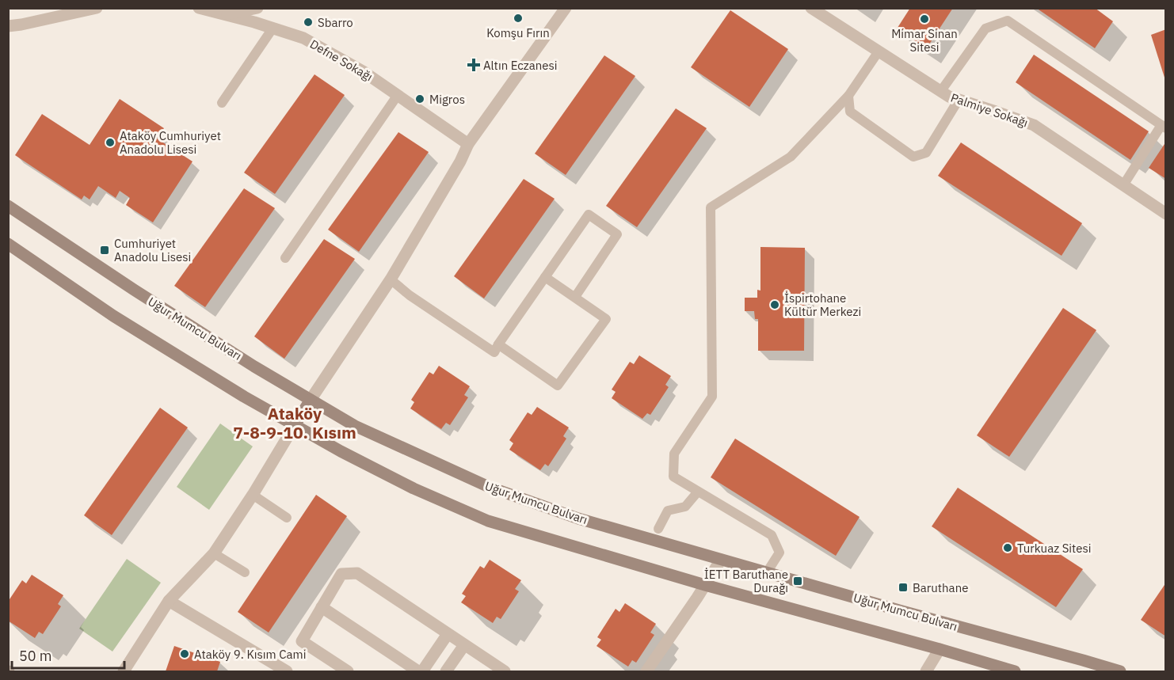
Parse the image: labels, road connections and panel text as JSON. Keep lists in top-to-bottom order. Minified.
{"streets":{"main road":["Uğur Mumcu Bulvarı"],"street":["Defne Sokağı","Palmiye Sokağı"]},"districts":["Ataköy 7-8-9-10. Kısım"],"places":{"other":["Komşu Fırın","Mimar Sinan Sitesi","Sbarro","Migros","Ataköy Cumhuriyet Anadolu Lisesi","İspirtohane Kültür Merkezi","Turkuaz Sitesi","Ataköy 9. Kısım Cami"],"health":["Altın Eczanesi"],"transit":["Cumhuriyet Anadolu Lisesi","İETT Baruthane Durağı","Baruthane"]},"scale_bar":"50 m"}
